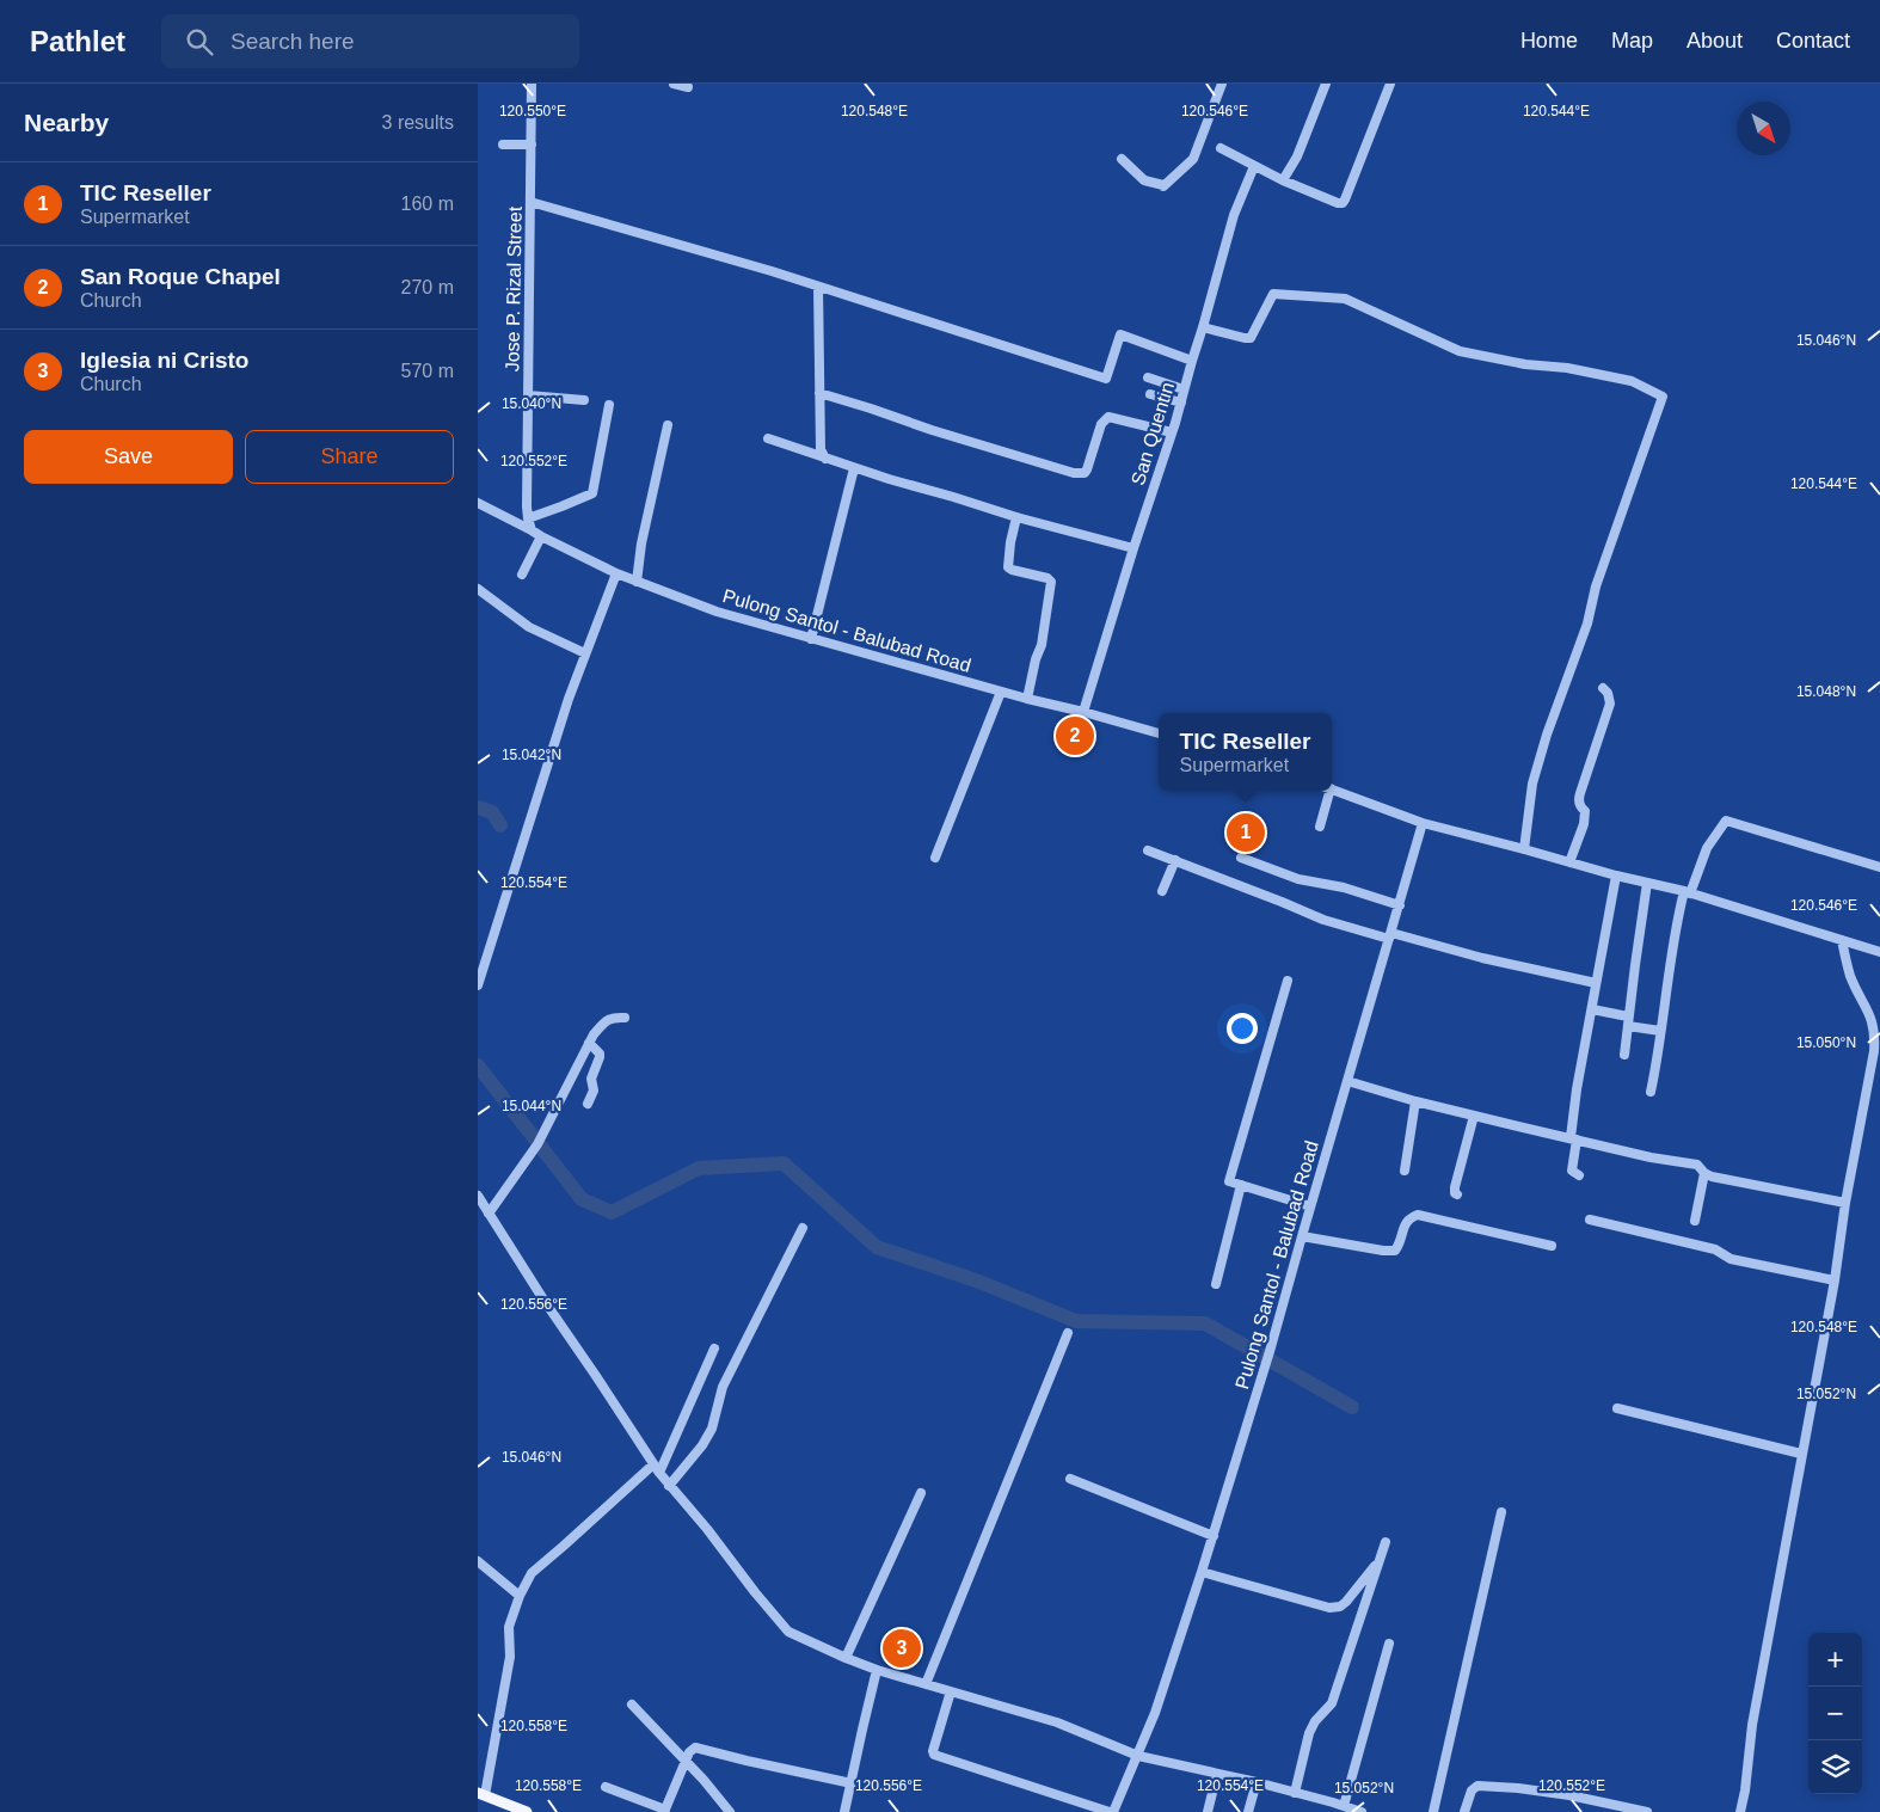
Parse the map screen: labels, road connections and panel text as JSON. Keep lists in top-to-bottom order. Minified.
{"streets":{"street":["Jose P. Rizal Street","San Quentin","Pulong Santol - Balubad Road"]},"crossings":[["Jose P. Rizal Street","Pulong Santol - Balubad Road"],["San Quentin","Pulong Santol - Balubad Road"]],"north":"bottom right","page":{"header":"Pathlet","search":"Search here","nav":["Home","Map","About","Contact"],"heading":["Nearby","3 results"],"list":[{"mark":"1","name":"TIC Reseller","note":"Supermarket","value":"160 m"},{"mark":"2","name":"San Roque Chapel","note":"Church","value":"270 m"},{"mark":"3","name":"Iglesia ni Cristo","note":"Church","value":"570 m"}],"buttons":["Save","Share"],"popup":["TIC Reseller","Supermarket"],"pins":["2","1","3"],"map_buttons":["+","−"]},"coordinates":["120.550°E","120.546°E","120.548°E","120.544°E","15.046°N","15.040°N","120.552°E","15.048°N","15.042°N","120.554°E","15.050°N","15.044°N","120.556°E","15.052°N","120.558°E"]}
